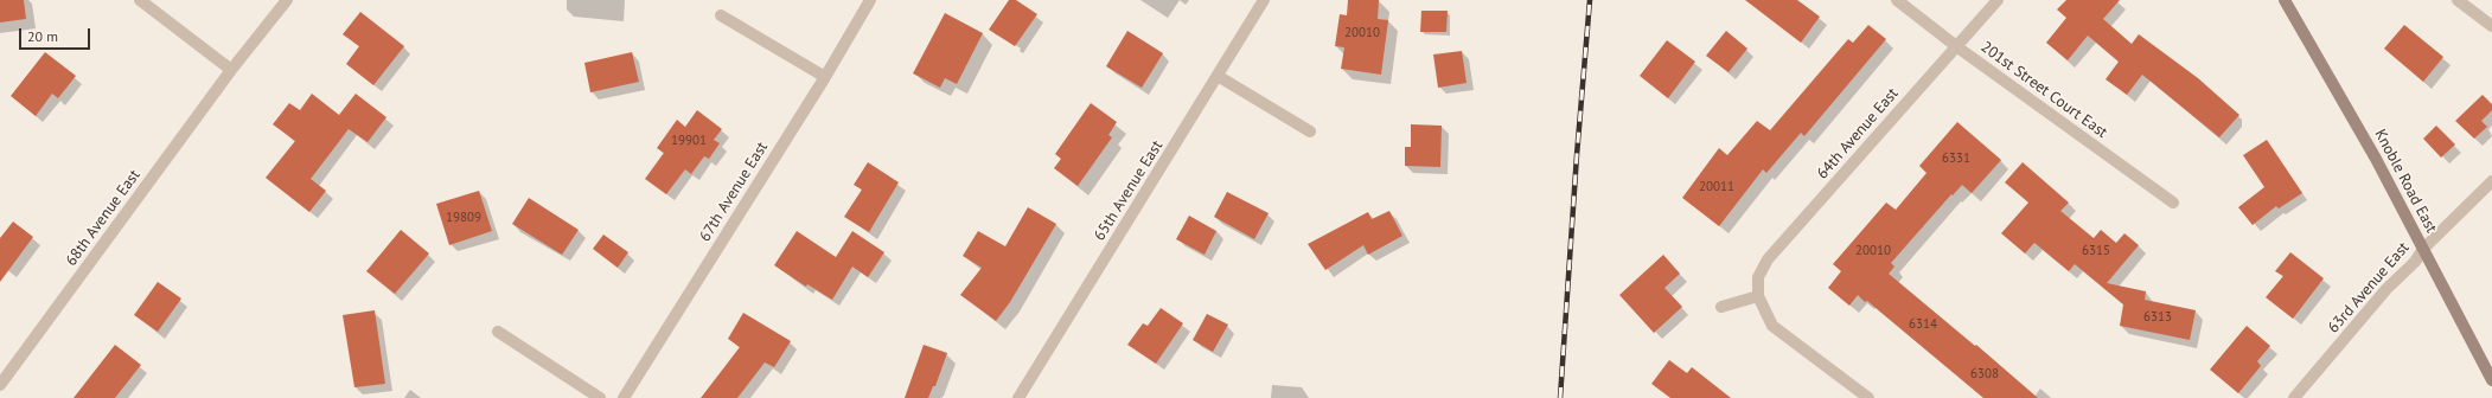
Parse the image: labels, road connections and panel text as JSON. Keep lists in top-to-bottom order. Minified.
{"streets":{"street":["201st Street Court East","64th Avenue East","Knoble Road East","65th Avenue East","67th Avenue East","68th Avenue East","63rd Avenue East"]},"crossings":[["201st Street Court East","64th Avenue East"],["Knoble Road East","63rd Avenue East"]],"house_numbers":["20010","19901","6331","20011","19809","20010","6315","6313","6314","6308"],"scale_bar":"20 m"}
